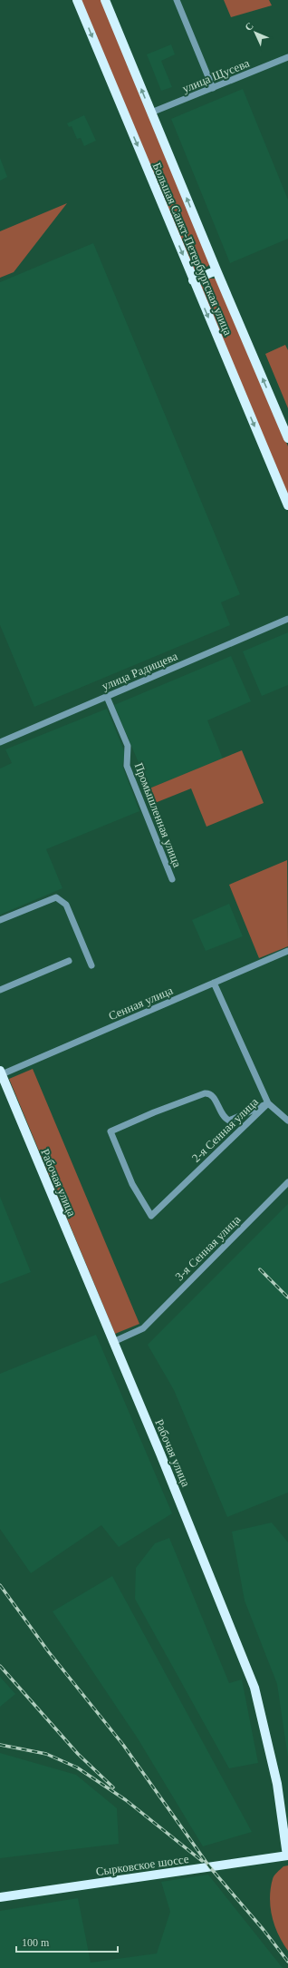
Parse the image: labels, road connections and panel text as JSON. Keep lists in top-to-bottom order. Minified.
{"streets":{"main road":["Большая Санкт-Петербургская улица","Рабочая улица","Сырковское шоссе"],"street":["улица Щусева","улица Радищева","Промышленная улица","Сенная улица","2-я Сенная улица","3-я Сенная улица"]},"crossings":[["улица Щусева","Большая Санкт-Петербургская улица"],["улица Радищева","Промышленная улица"],["Сенная улица","Рабочая улица"],["Рабочая улица","3-я Сенная улица"],["Рабочая улица","Сырковское шоссе"]],"scale_bar":"100 m","north":"top left"}
